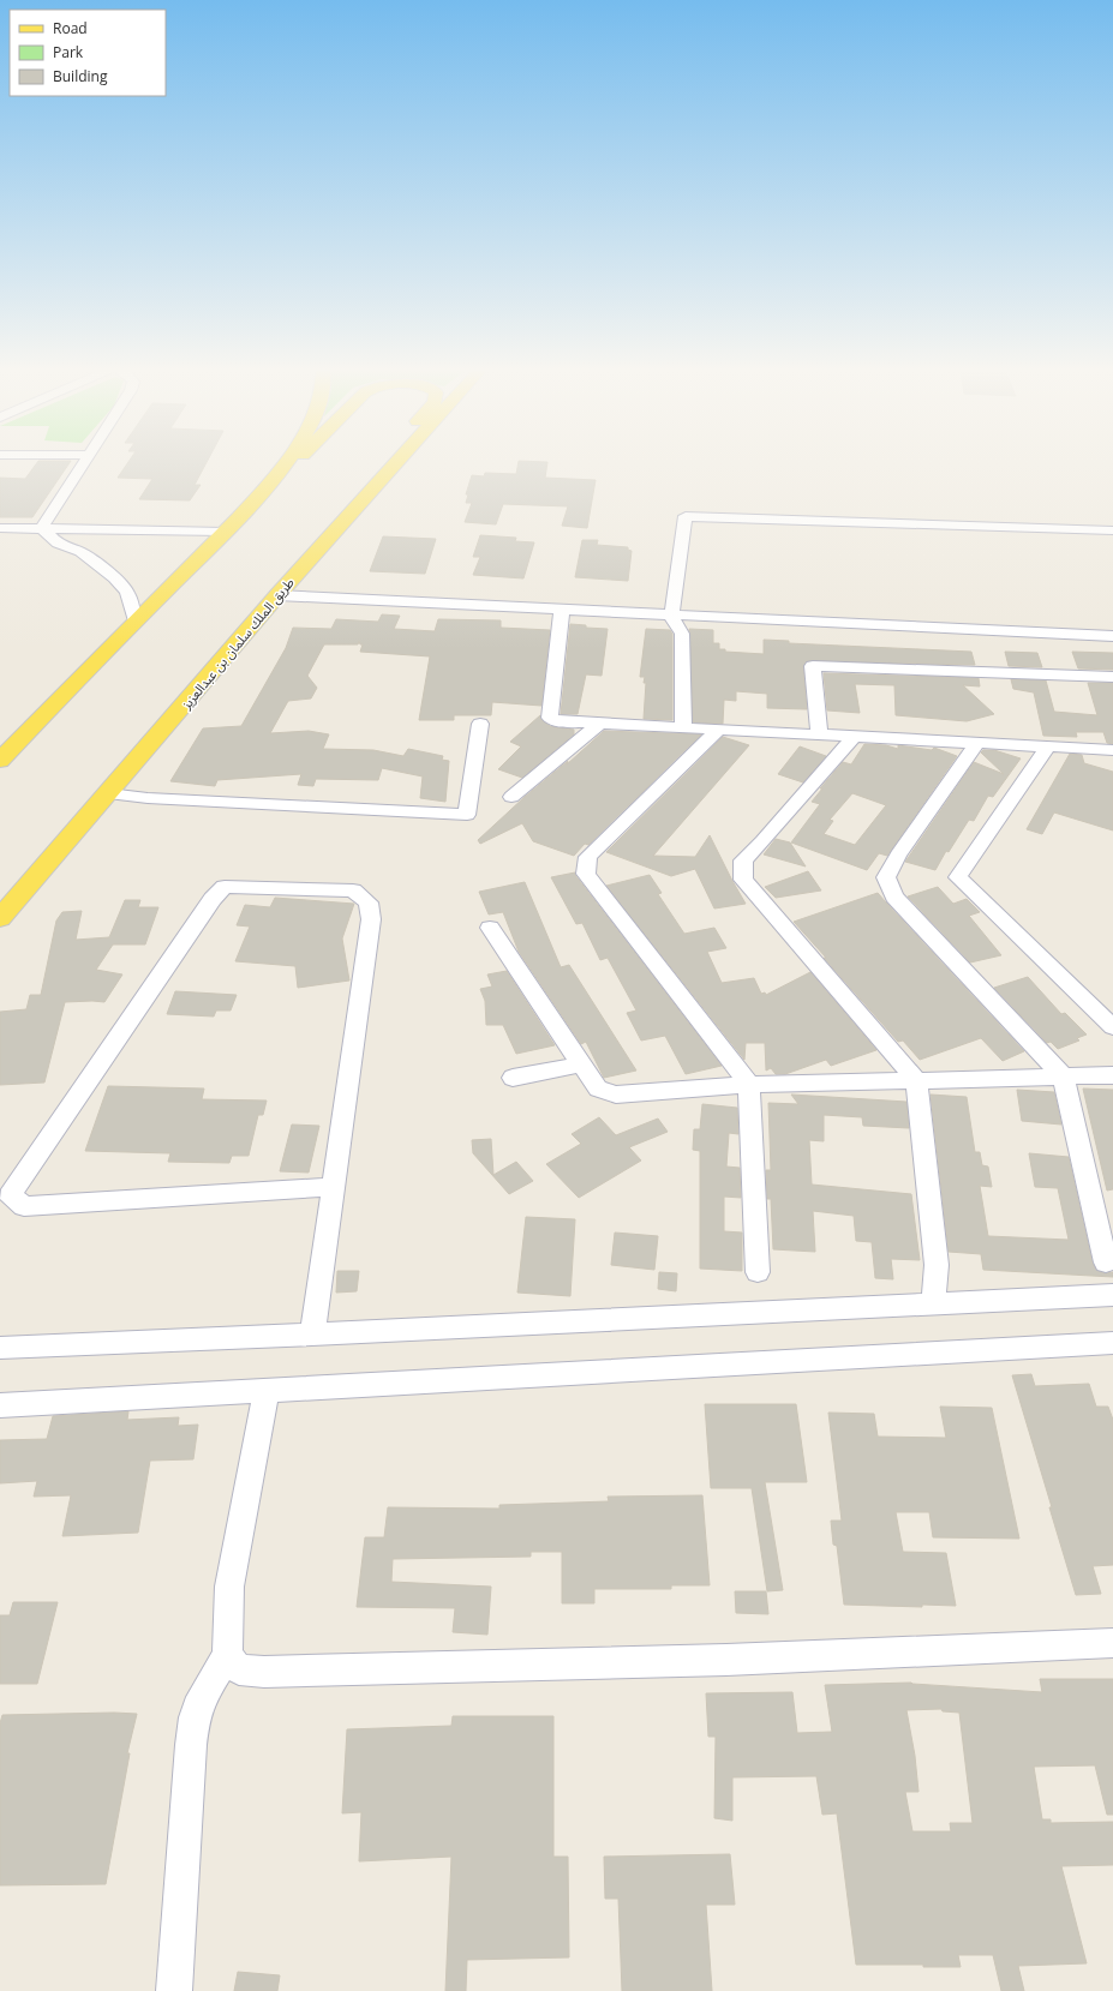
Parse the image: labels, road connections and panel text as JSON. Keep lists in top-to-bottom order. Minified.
{"streets":{"main road":["طريق الملك سلمان بن عبدالعزيز"]},"legend":["Road","Park","Building"]}
